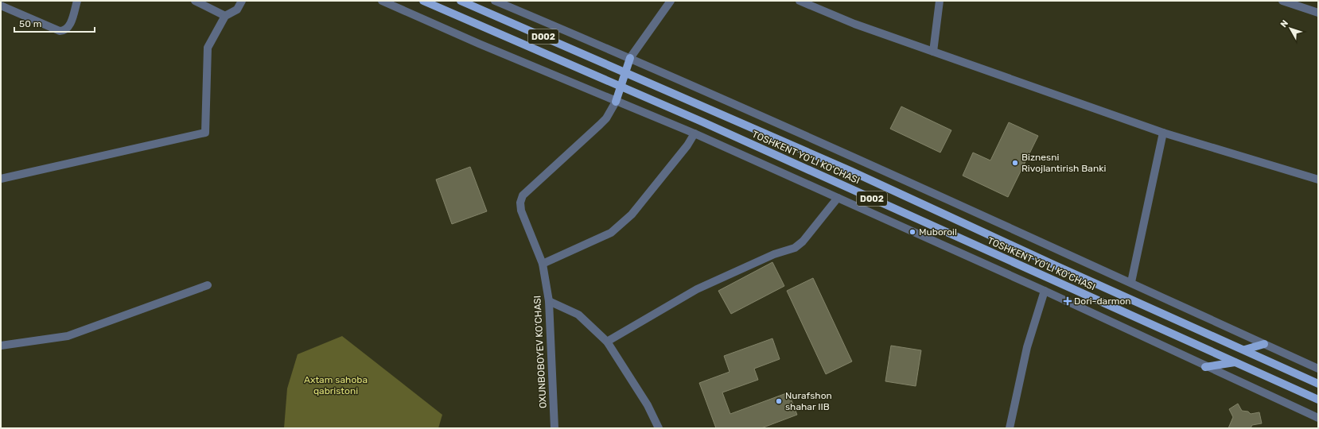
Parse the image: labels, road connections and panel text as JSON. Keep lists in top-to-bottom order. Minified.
{"streets":{"main road":["D002","TOSHKENT YO'LI KO'CHASI","OXUNBOBOYEV KO‘CHASI"]},"crossings":[["TOSHKENT YO'LI KO'CHASI","OXUNBOBOYEV KO‘CHASI"]],"parks":["Axtam sahoba qabristoni"],"places":{"other":["Biznesni Rivojlantirish Banki","Muboroil","Nurafshon shahar IIB"],"health":["Dori-darmon"]},"scale_bar":"50 m","north":"top left"}
